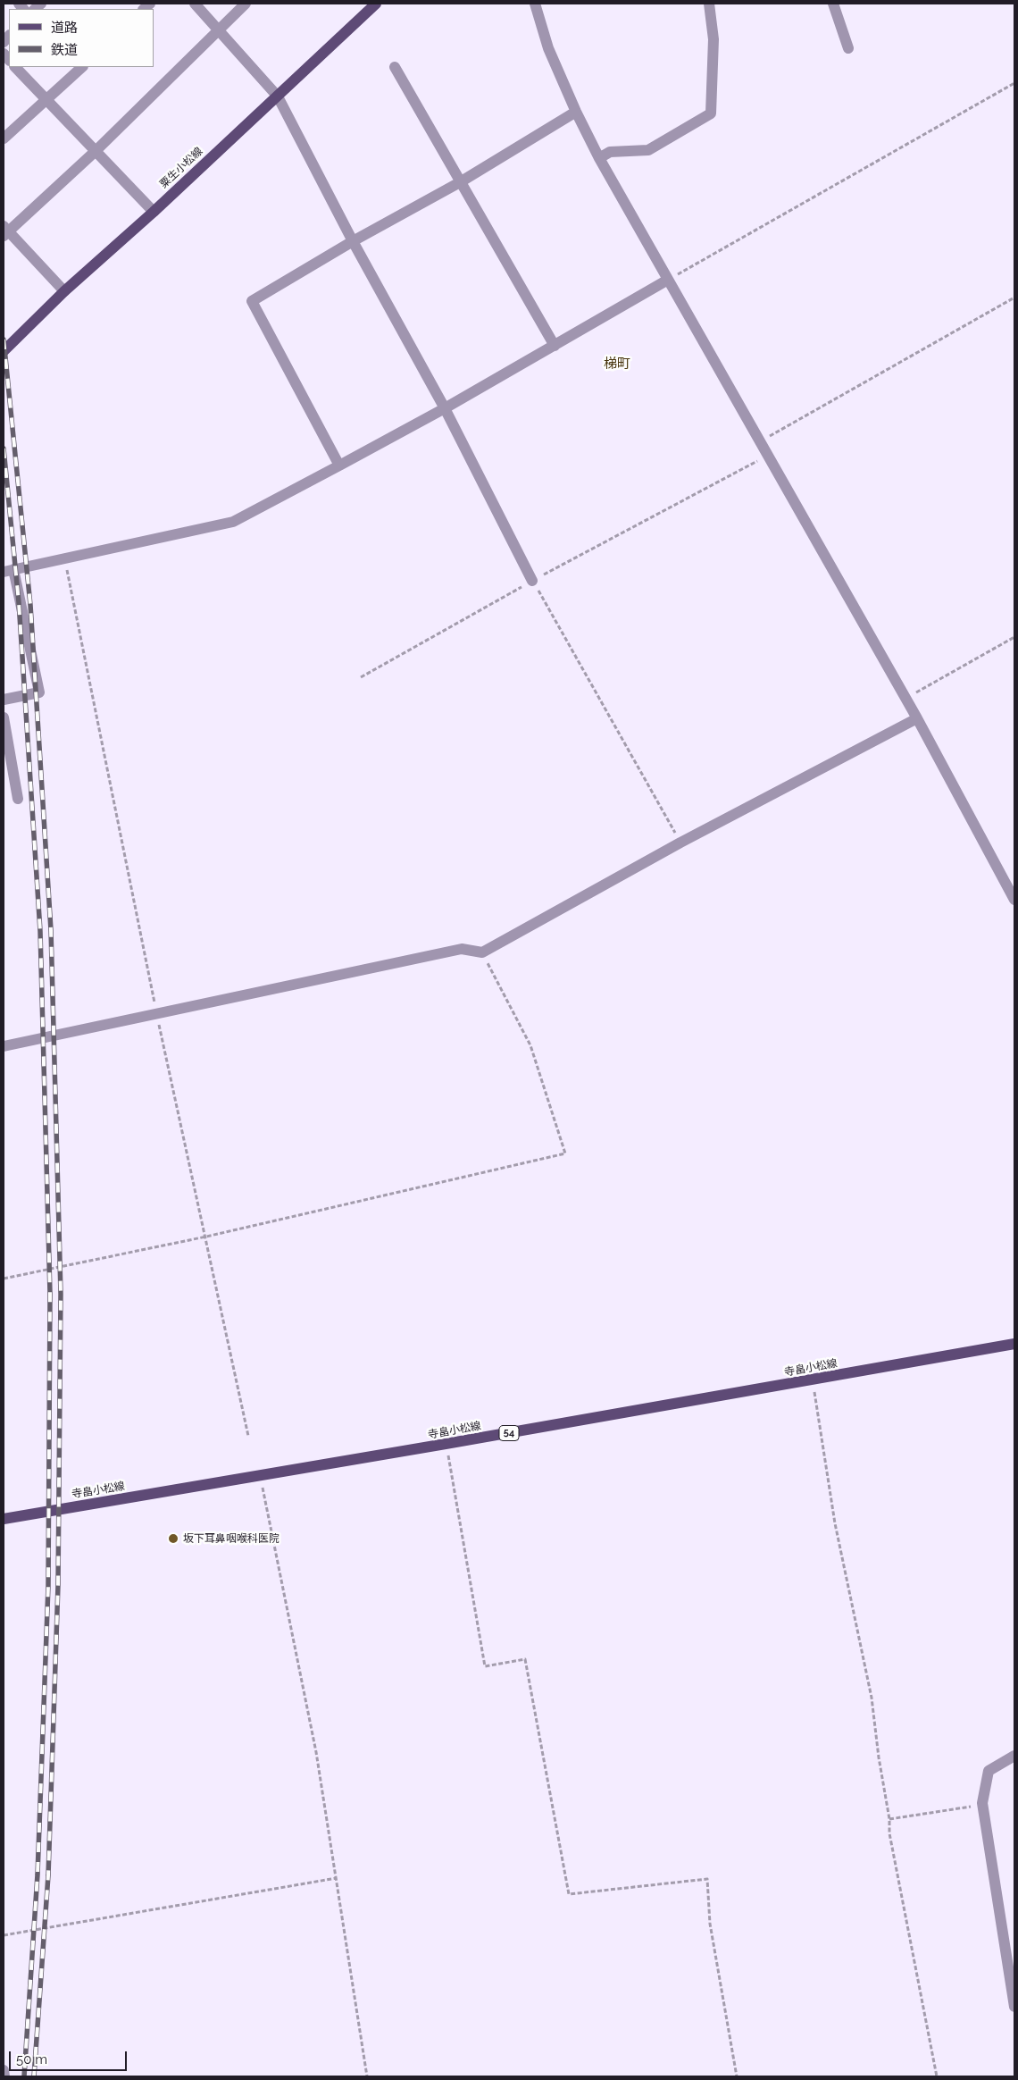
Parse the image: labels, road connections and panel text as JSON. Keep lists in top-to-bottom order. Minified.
{"streets":{"main road":["粟生小松線","寺畠小松線","54"]},"districts":["梯町"],"places":["坂下耳鼻咽喉科医院"],"legend":["道路","鉄道"],"scale_bar":"50 m"}
